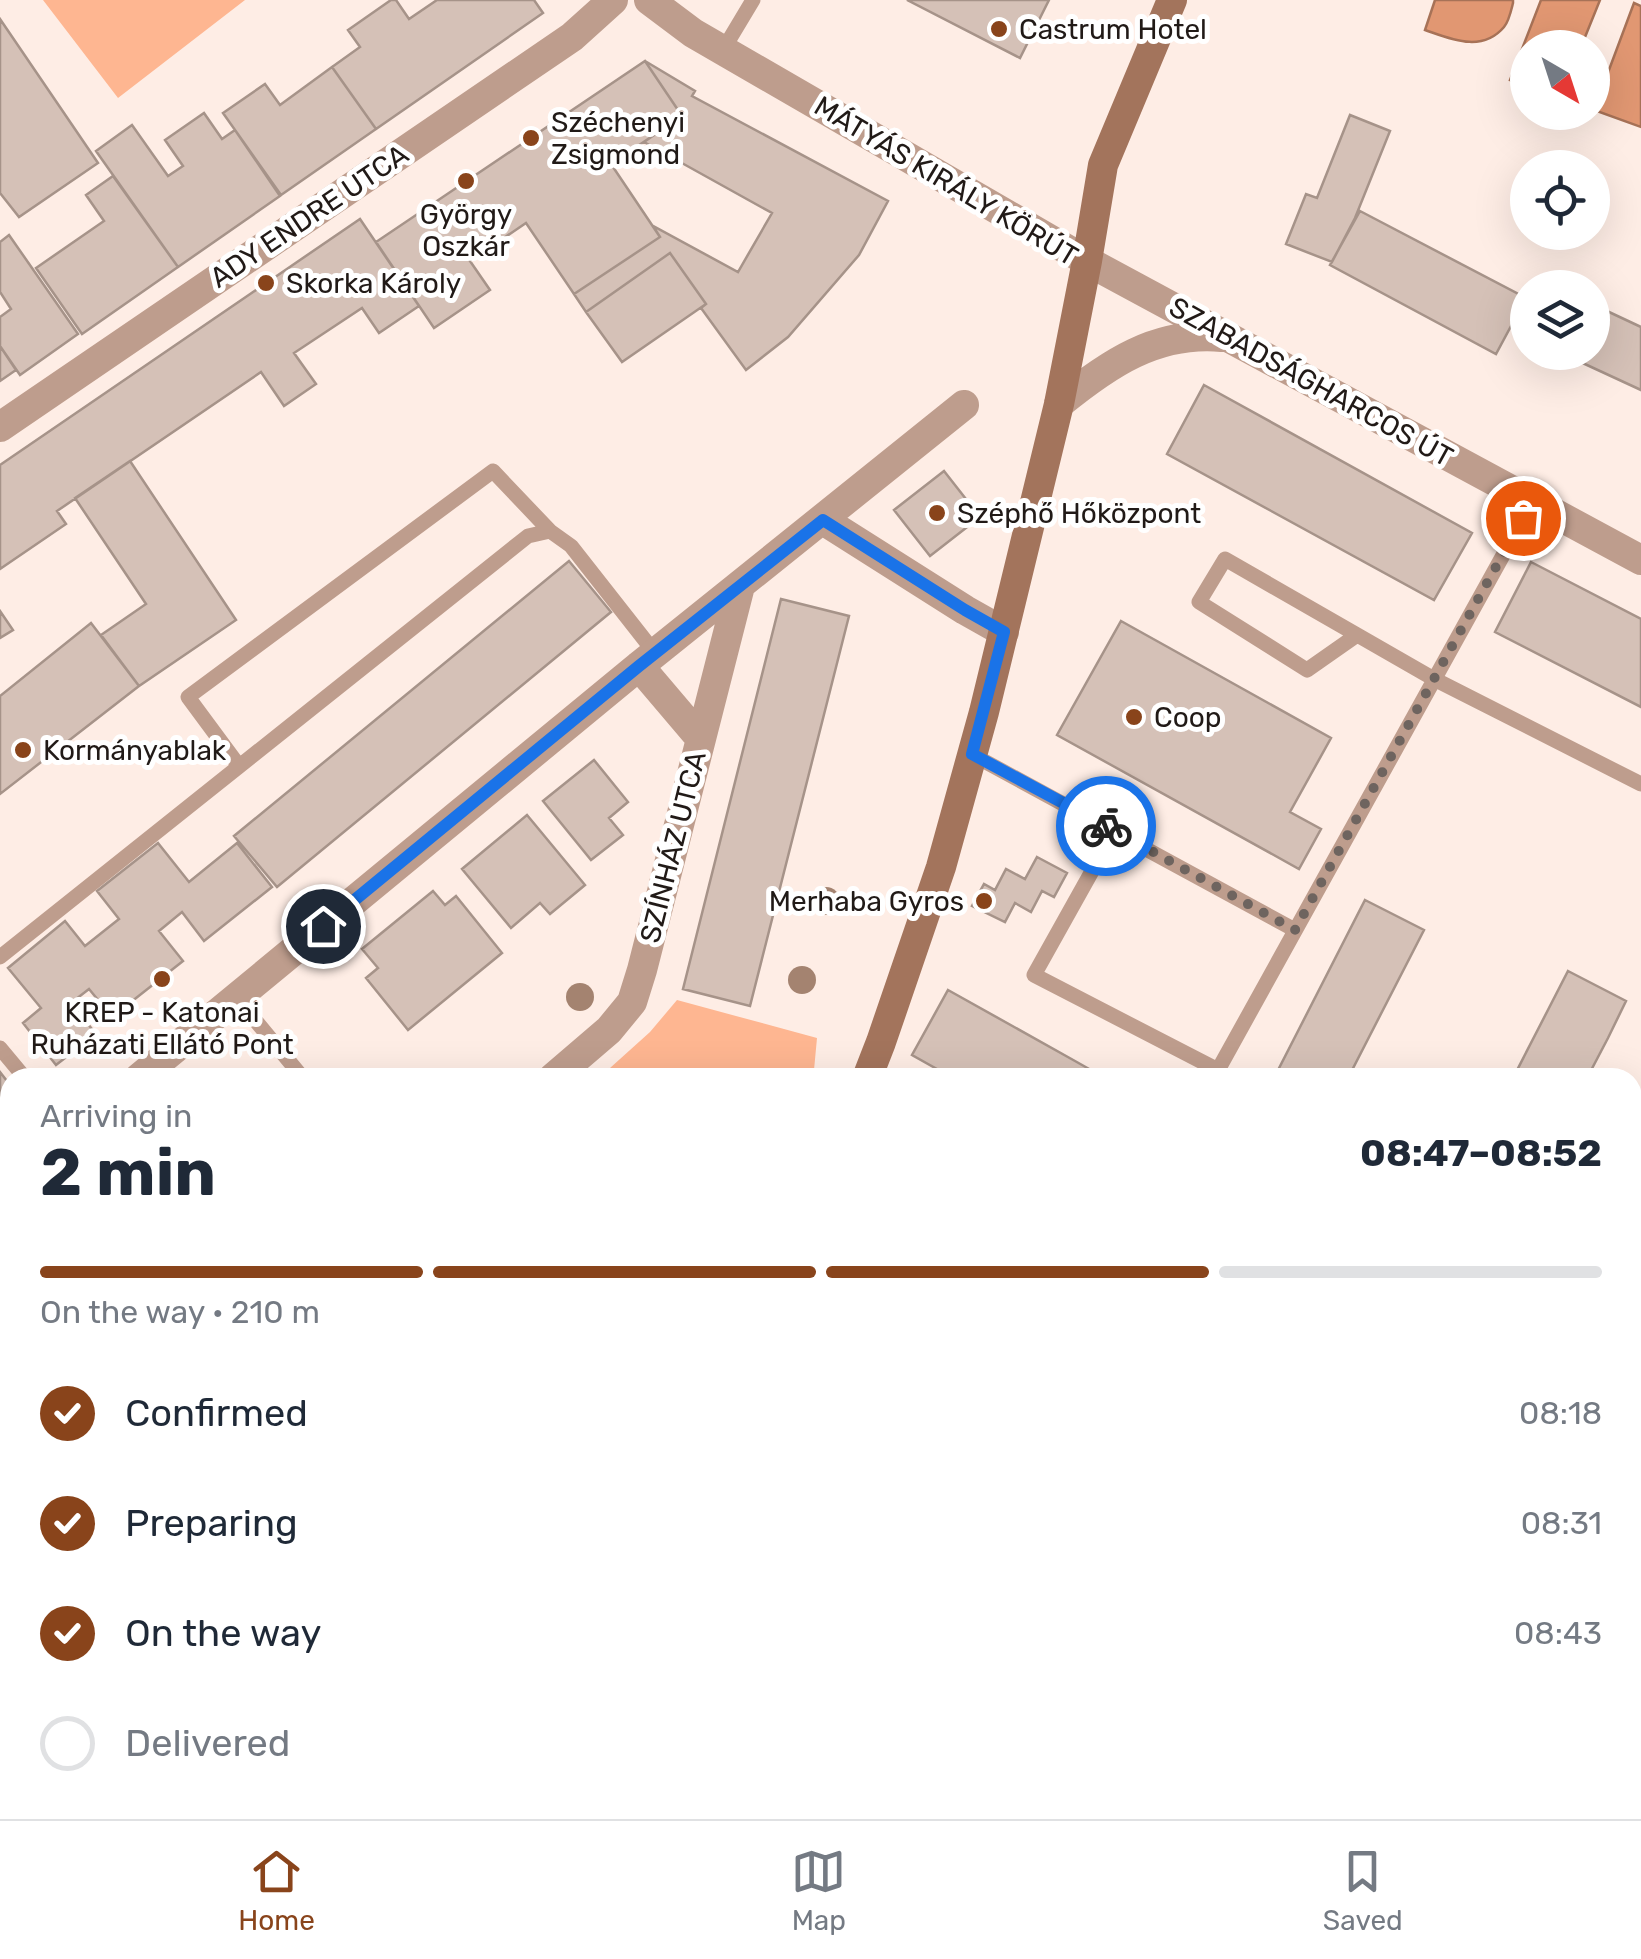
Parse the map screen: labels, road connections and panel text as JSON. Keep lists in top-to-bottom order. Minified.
{"streets":{"main road":["MÁTYÁS KIRÁLY KÖRÚT"],"street":["ADY ENDRE UTCA","SZABADSÁGHARCOS ÚT","SZÍNHÁZ UTCA"]},"crossings":[["MÁTYÁS KIRÁLY KÖRÚT","SZABADSÁGHARCOS ÚT"]],"places":["Castrum Hotel","Széchenyi Zsigmond","György Oszkár","Skorka Károly","Széphő Hőközpont","Coop","Kormányablak","Merhaba Gyros","KREP - Katonai Ruházati Ellátó Pont"],"north":"bottom right","page":{"heading":["2 min","Arriving in","08:47–08:52"],"bar":"On the way · 210 m","list":[["Confirmed","08:18"],["Preparing","08:31"],["On the way","08:43"],"Delivered"],"tabs":["Home","Map","Saved"]}}
